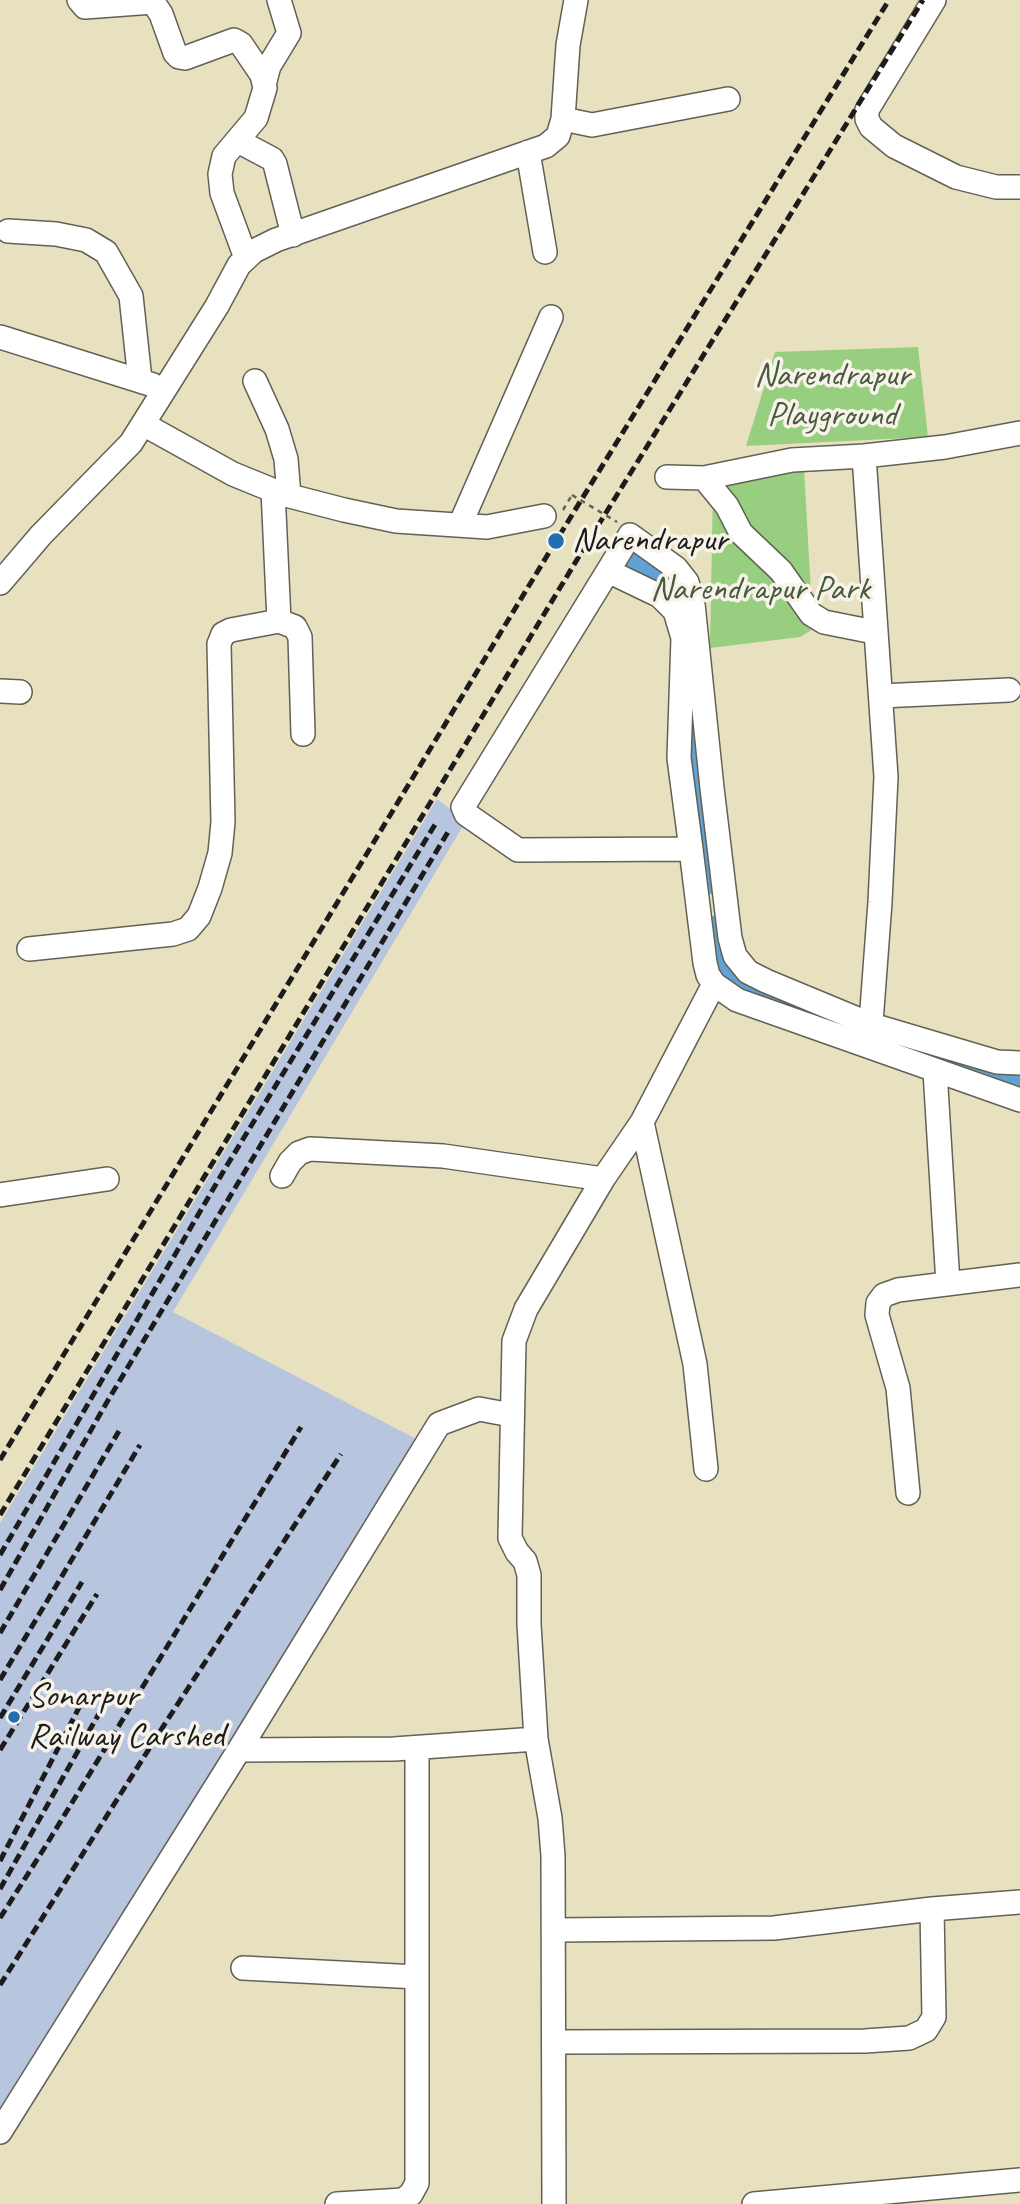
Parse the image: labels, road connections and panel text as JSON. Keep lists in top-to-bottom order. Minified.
{"parks":["Narendrapur Playground","Narendrapur Park"],"places":["Narendrapur","Sonarpur Railway Carshed"]}
